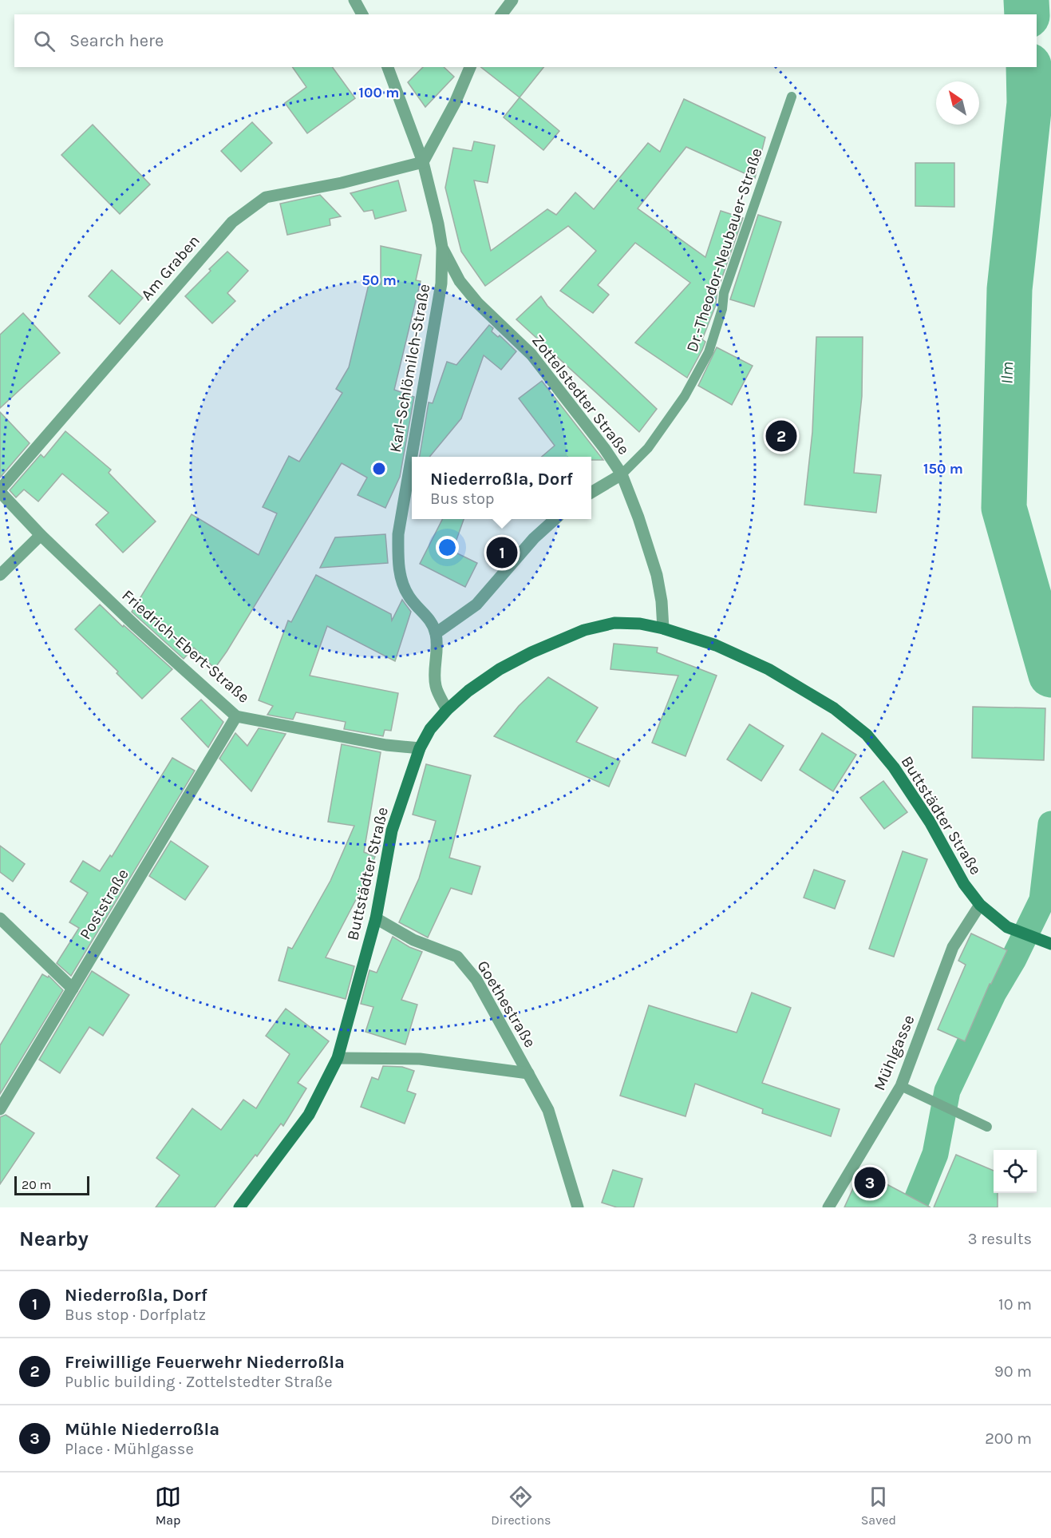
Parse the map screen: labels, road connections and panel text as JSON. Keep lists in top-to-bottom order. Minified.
{"streets":{"main road":["Buttstädter Straße"],"street":["Am Graben","Karl-Schlömilch-Straße","Zottelstedter Straße","Friedrich-Ebert-Straße","Poststraße","Goethestraße","Mühlgasse"],"lane":["Dr.-Theodor-Neubauer-Straße"]},"crossings":[["Dr.-Theodor-Neubauer-Straße","Zottelstedter Straße"],["Am Graben","Zottelstedter Straße"],["Am Graben","Friedrich-Ebert-Straße"],["Karl-Schlömilch-Straße","Zottelstedter Straße"],["Karl-Schlömilch-Straße","Buttstädter Straße"],["Zottelstedter Straße","Buttstädter Straße"],["Friedrich-Ebert-Straße","Buttstädter Straße"],["Friedrich-Ebert-Straße","Poststraße"],["Buttstädter Straße","Goethestraße"],["Buttstädter Straße","Mühlgasse"]],"water":["Ilm"],"scale_bar":"20 m","north":"top left","page":{"search":"Search here","pins":["2","1","3"],"popup":["Niederroßla, Dorf","Bus stop"],"scale":"20 m","heading":["Nearby","3 results"],"list":[{"mark":"1","name":"Niederroßla, Dorf","note":"Bus stop · Dorfplatz","value":"10 m"},{"mark":"2","name":"Freiwillige Feuerwehr Niederroßla","note":"Public building · Zottelstedter Straße","value":"90 m"},{"mark":"3","name":"Mühle Niederroßla","note":"Place · Mühlgasse","value":"200 m"}],"nav":["Map","Directions","Saved"]},"rings":["100 m","50 m","150 m"]}
